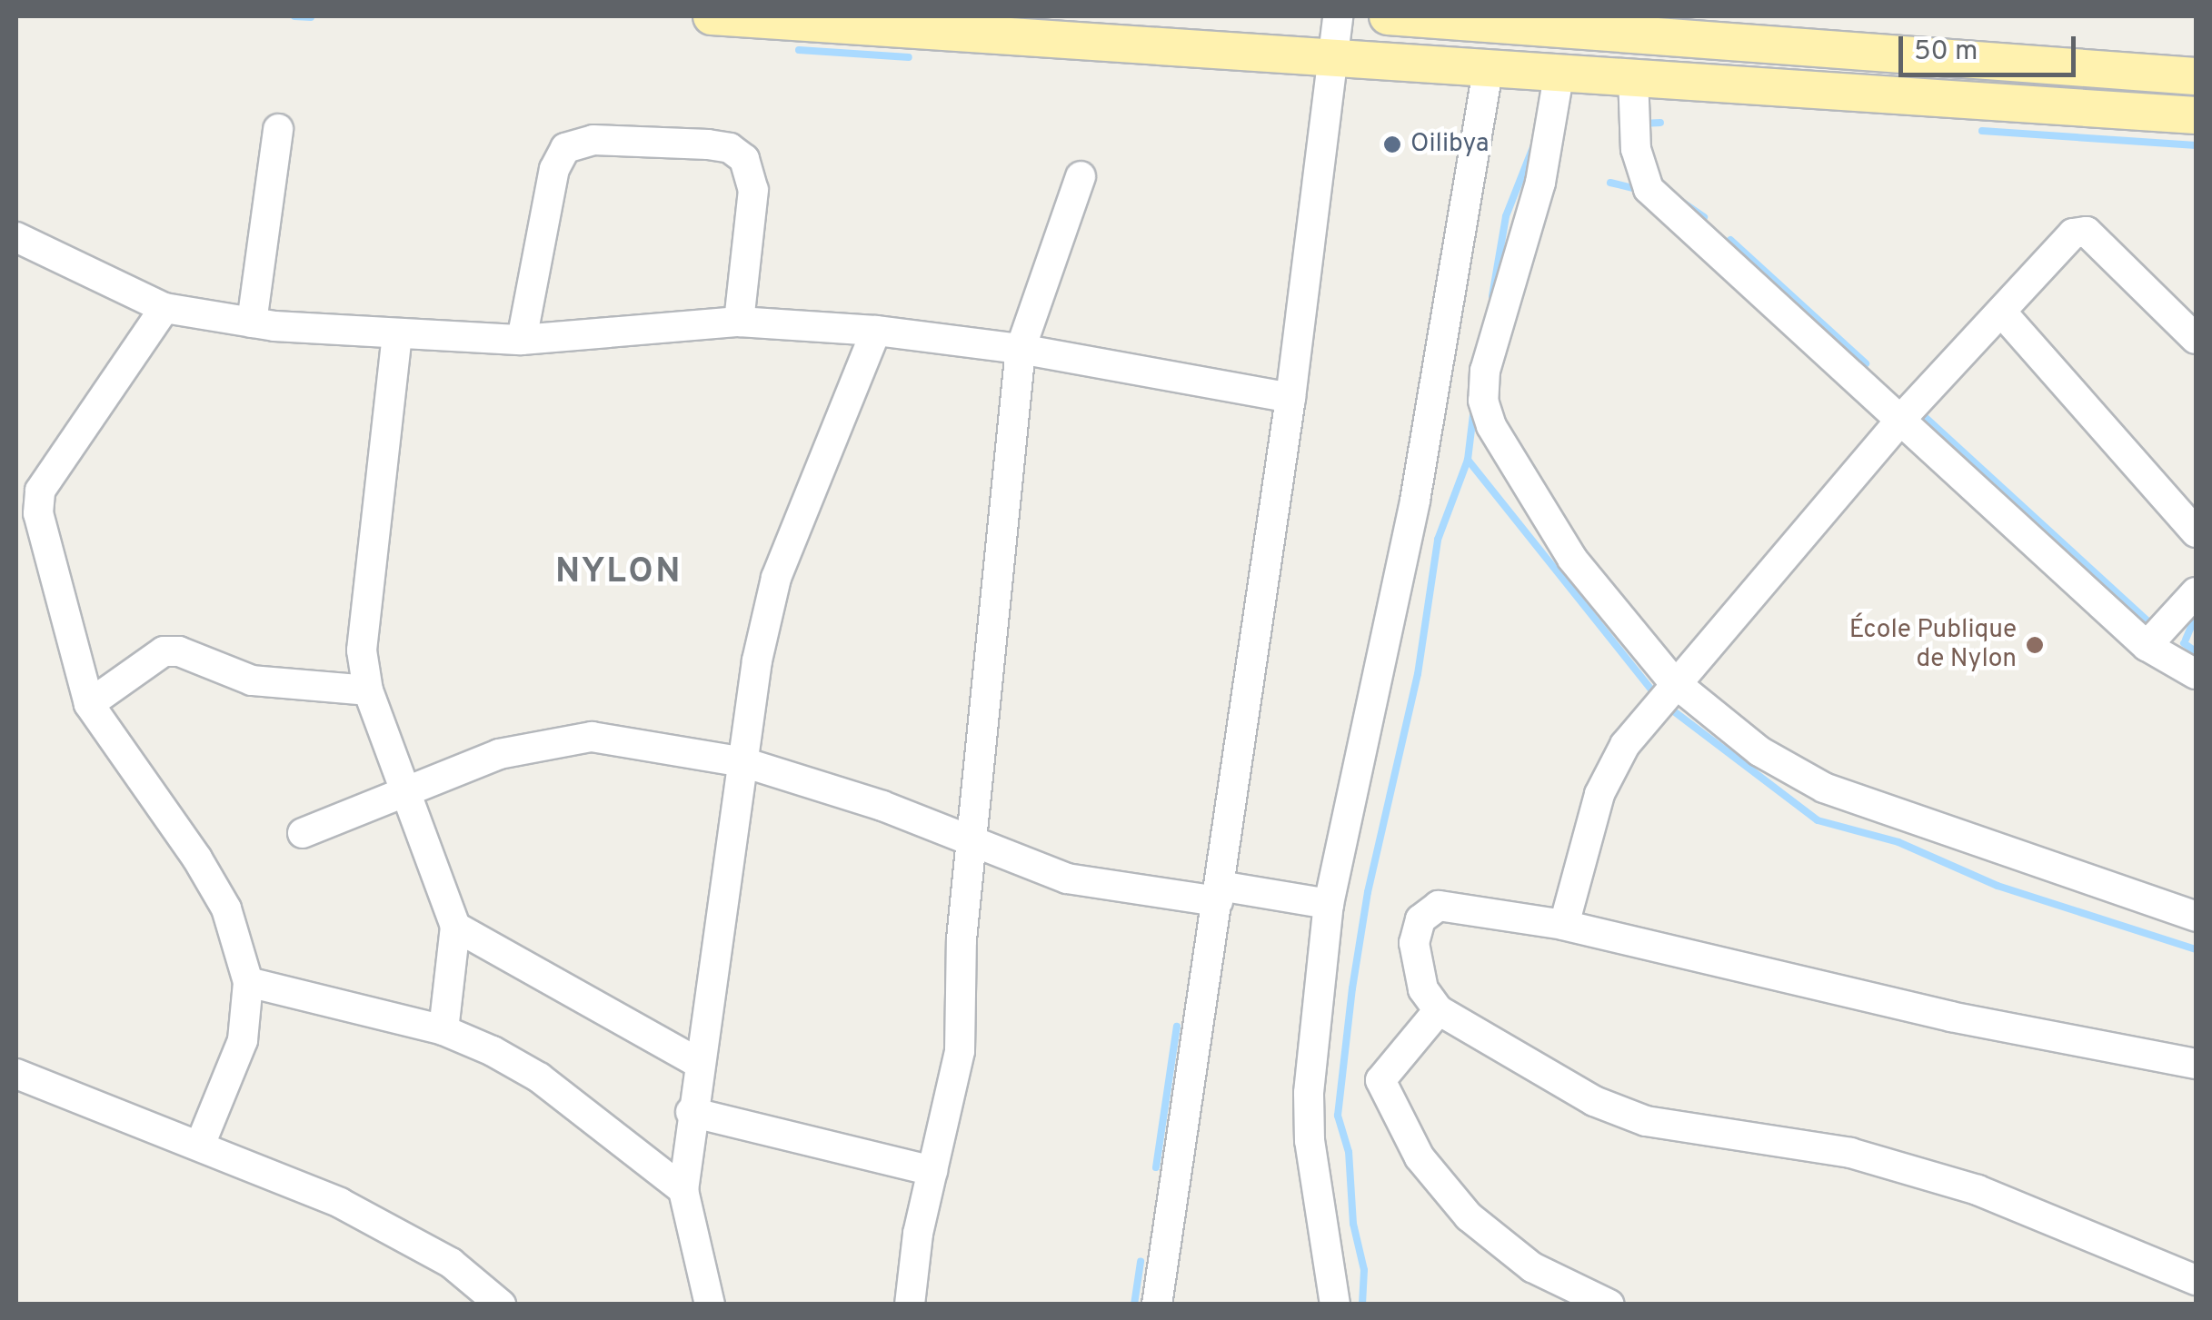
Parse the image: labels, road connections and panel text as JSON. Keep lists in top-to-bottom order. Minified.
{"districts":["NYLON"],"places":["Oilibya","École Publique de Nylon"],"scale_bar":"50 m"}
